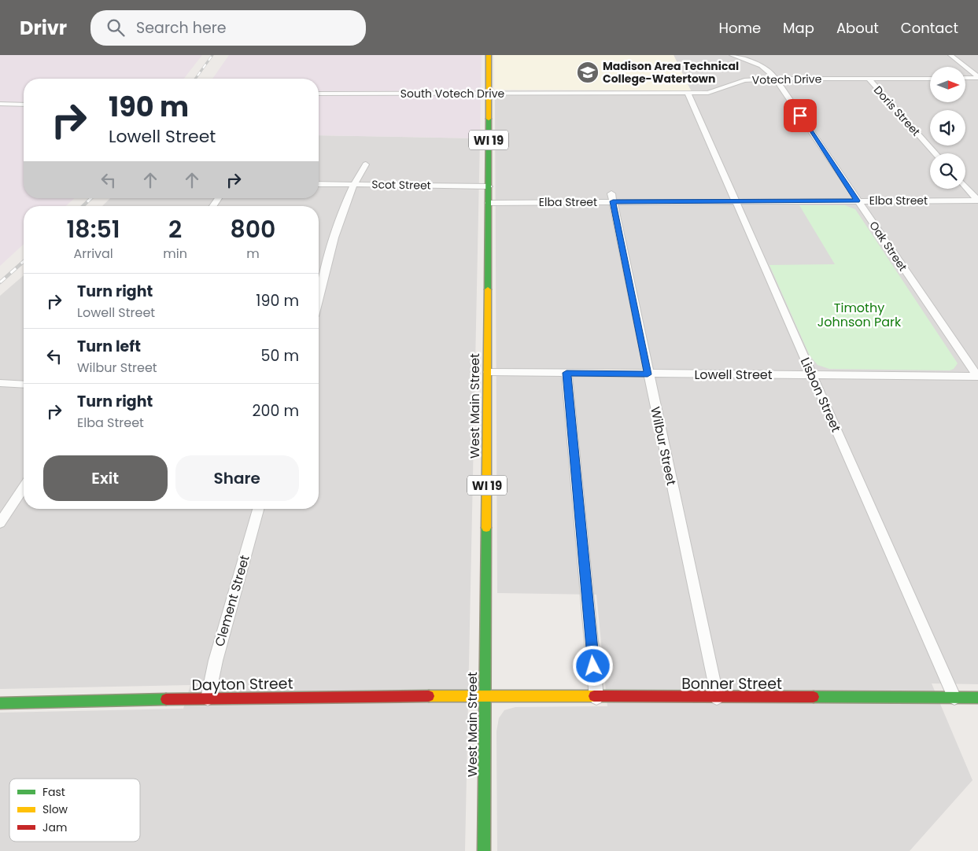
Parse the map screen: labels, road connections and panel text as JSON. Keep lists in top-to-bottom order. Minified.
{"streets":{"main road":["WI 19","West Main Street","Bonner Street","Dayton Street"],"street":["Votech Drive","South Votech Drive","Doris Street","Scot Street","Elba Street","Oak Street","Lowell Street","Lisbon Street","Wilbur Street","Clement Street"]},"crossings":[["Votech Drive","South Votech Drive"],["Votech Drive","Doris Street"],["Votech Drive","Oak Street"],["Votech Drive","Lisbon Street"],["South Votech Drive","West Main Street"],["Scot Street","West Main Street"],["Elba Street","Oak Street"],["Elba Street","Lisbon Street"],["Elba Street","West Main Street"],["Elba Street","Wilbur Street"],["Oak Street","Lowell Street"],["Lowell Street","Lisbon Street"],["Lowell Street","West Main Street"],["Lowell Street","Wilbur Street"],["Lisbon Street","Bonner Street"],["West Main Street","Bonner Street"],["West Main Street","Dayton Street"],["Wilbur Street","Bonner Street"],["Clement Street","Dayton Street"],["Bonner Street","Dayton Street"]],"parks":["Timothy Johnson Park"],"places":{"school or university":["Madison Area Technical College-Watertown"]},"legend":["Fast","Slow","Jam"],"north":"right","page":{"header":"Drivr","search":"Search here","nav":["Home","Map","About","Contact"],"turn":["190 m","Lowell Street"],"eta":["18:51","Arrival","2","min","800","m"],"list":[{"name":"Turn right","note":"Lowell Street","value":"190 m"},{"name":"Turn left","note":"Wilbur Street","value":"50 m"},{"name":"Turn right","note":"Elba Street","value":"200 m"}],"buttons":["Exit","Share"]}}
